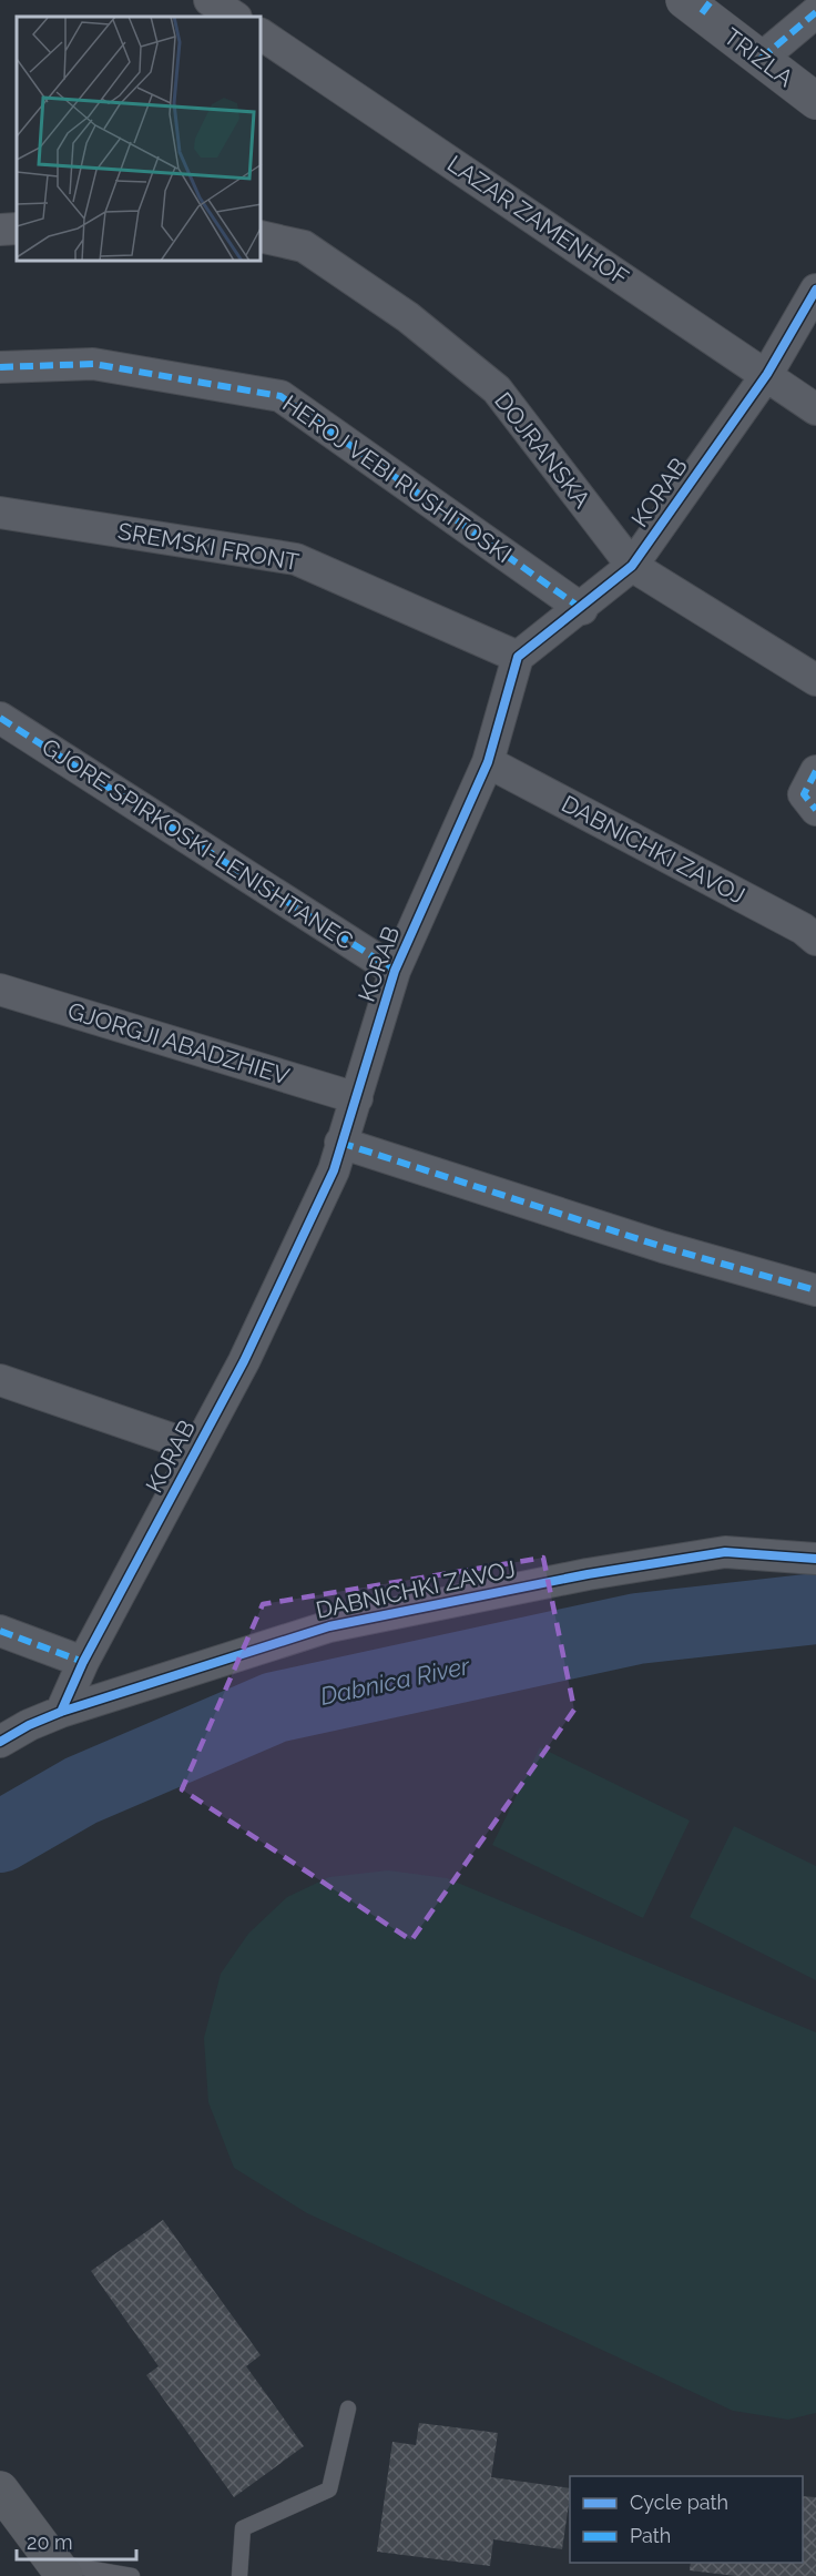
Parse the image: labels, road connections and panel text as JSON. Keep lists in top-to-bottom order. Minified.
{"streets":{"street":["TRIZLA","LAZAR ZAMENHOF","DOJRANSKA","HEROJ VEBI RUSHITOSKI","KORAB","SREMSKI FRONT","GJORE SPIRKOSKI-LENISHTANEC","DABNICHKI ZAVOJ","GJORGJI ABADZHIEV"]},"crossings":[["LAZAR ZAMENHOF","KORAB"],["DOJRANSKA","KORAB"],["HEROJ VEBI RUSHITOSKI","KORAB"],["KORAB","SREMSKI FRONT"],["KORAB","GJORE SPIRKOSKI-LENISHTANEC"],["KORAB","DABNICHKI ZAVOJ"],["KORAB","GJORGJI ABADZHIEV"]],"water":["Dabnica River"],"legend":["Cycle path","Path"],"scale_bar":"20 m"}
